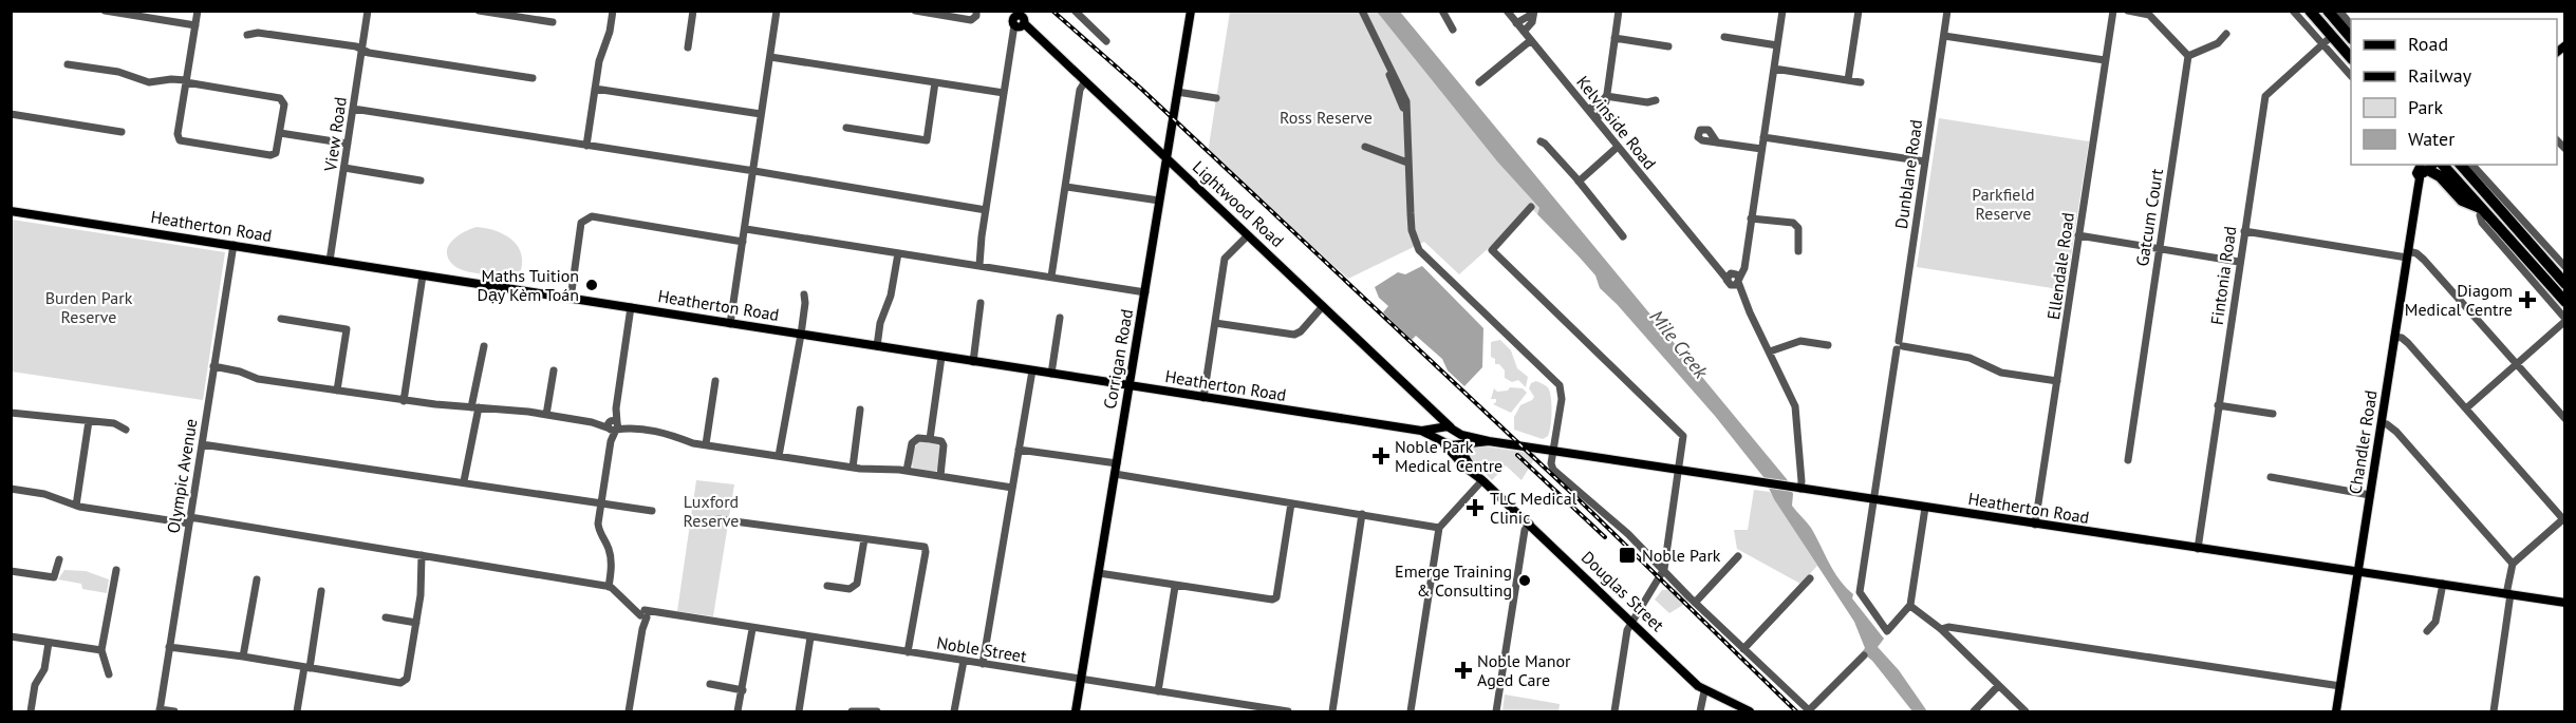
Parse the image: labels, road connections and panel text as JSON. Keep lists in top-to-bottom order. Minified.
{"streets":{"main road":["Lightwood Road","Heatherton Road","Corrigan Road","Chandler Road","Douglas Street"],"street":["Kelvinside Road","View Road","Dunblane Road","Gatcum Court","Ellendale Road","Fintonia Road","Olympic Avenue","Noble Street"]},"crossings":[["Kelvinside Road","Heatherton Road"],["View Road","Heatherton Road"],["Dunblane Road","Heatherton Road"],["Lightwood Road","Heatherton Road"],["Lightwood Road","Corrigan Road"],["Lightwood Road","Douglas Street"],["Heatherton Road","Ellendale Road"],["Heatherton Road","Fintonia Road"],["Heatherton Road","Corrigan Road"],["Heatherton Road","Chandler Road"],["Heatherton Road","Olympic Avenue"],["Heatherton Road","Douglas Street"],["Corrigan Road","Noble Street"]],"water":["Mile Creek"],"parks":["Ross Reserve","Parkfield Reserve","Burden Park Reserve","Luxford Reserve"],"places":{"other":["Maths Tuition Dạy Kèm Toán","Emerge Training & Consulting"],"health":["Diagom Medical Centre","Noble Park Medical Centre","TLC Medical Clinic","Noble Manor Aged Care"],"transit":["Noble Park"]},"legend":["Road","Railway","Park","Water"]}
